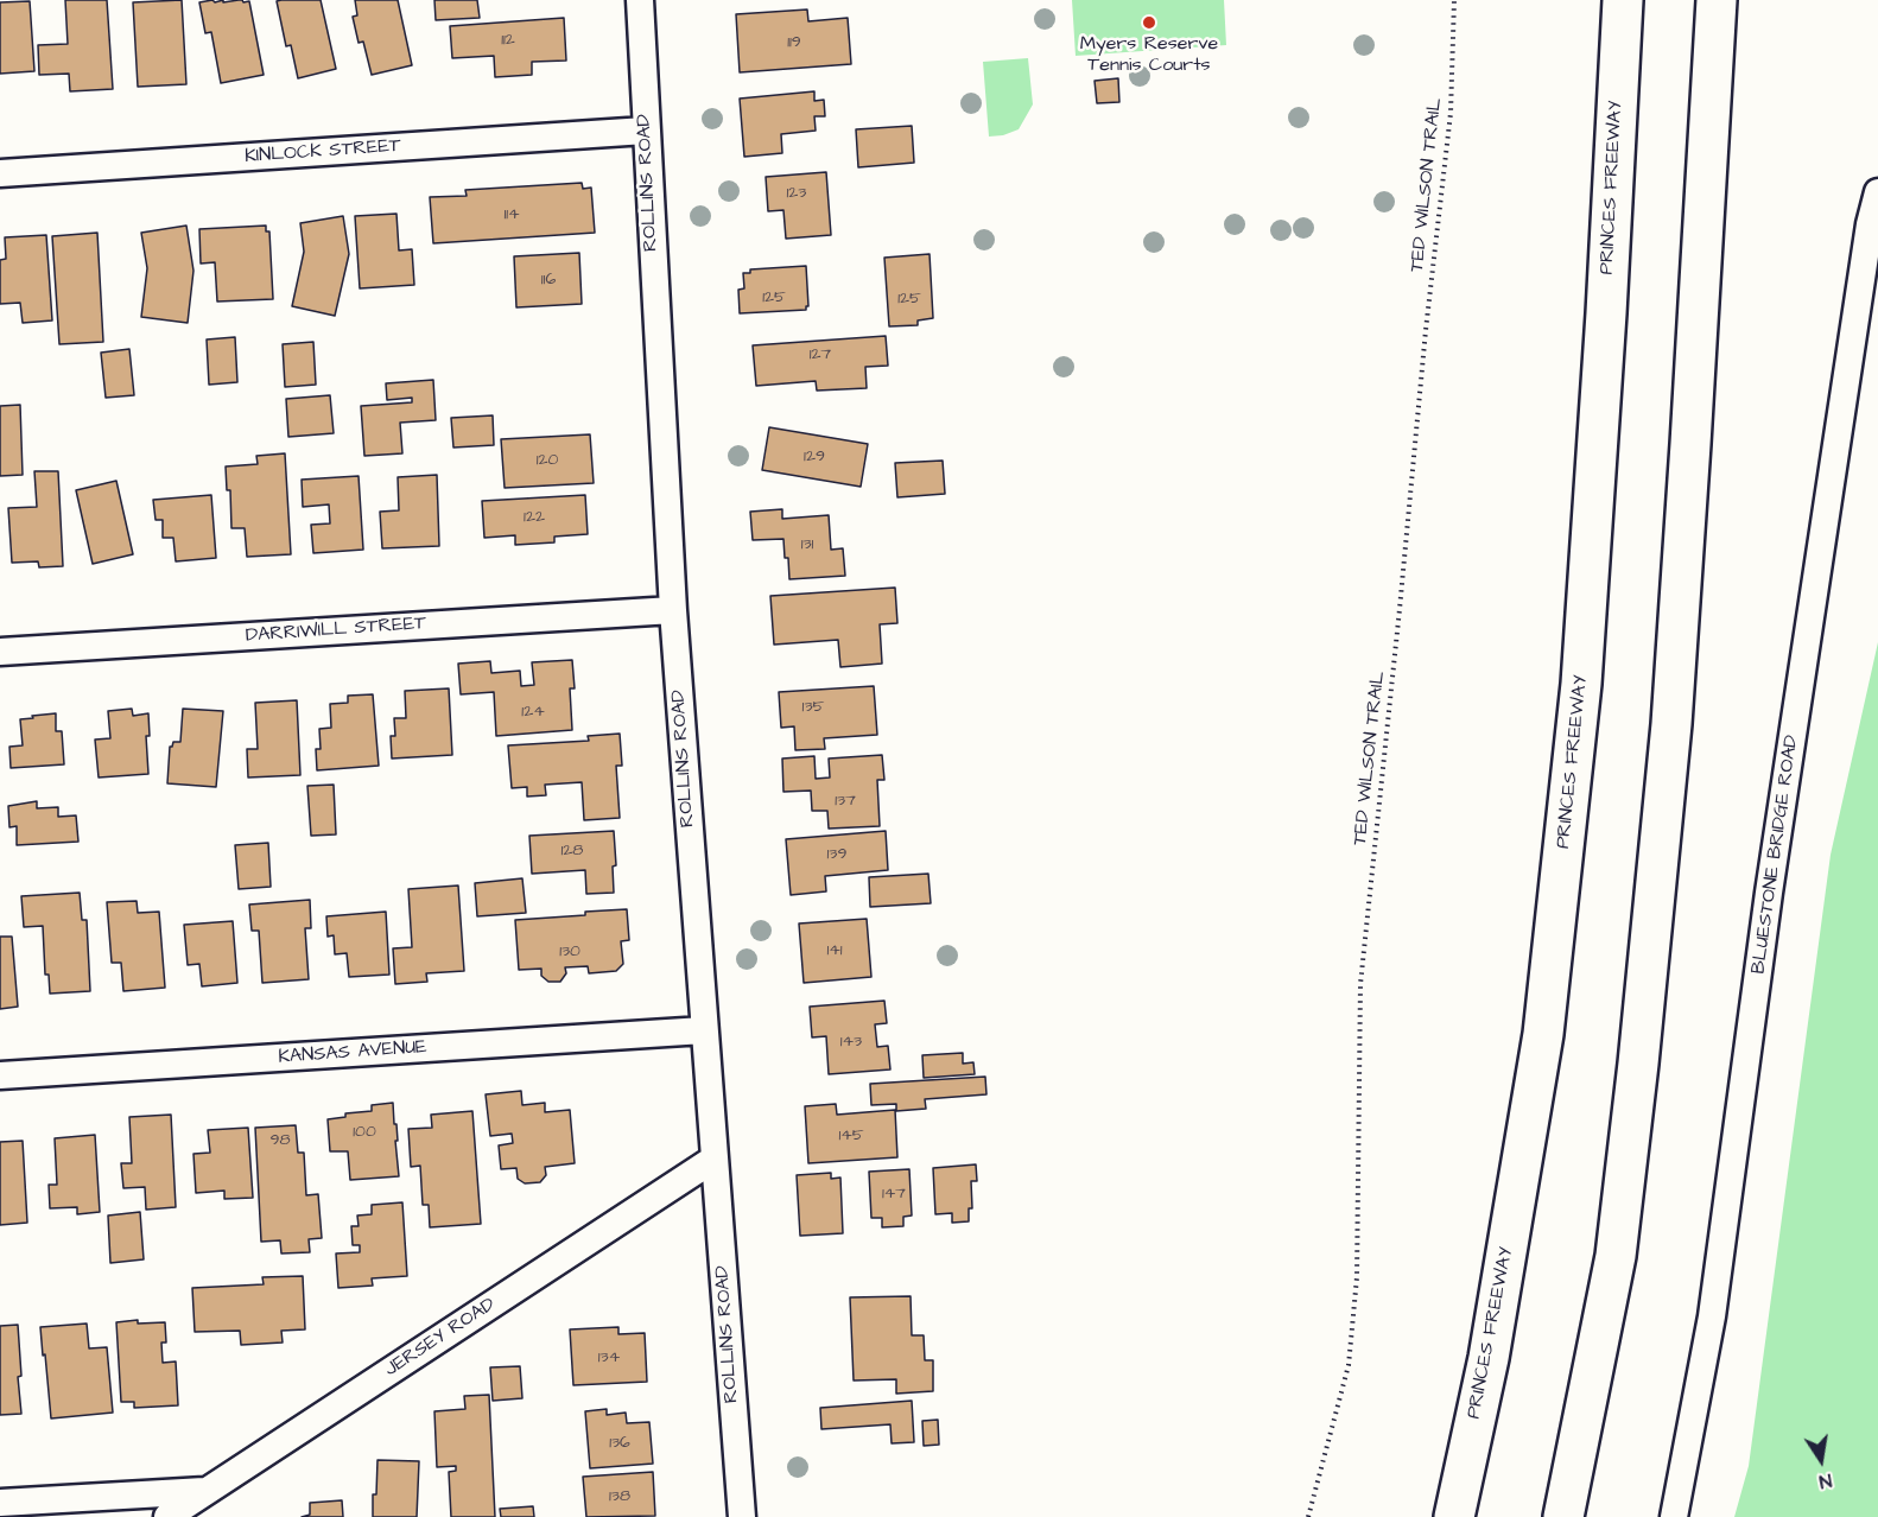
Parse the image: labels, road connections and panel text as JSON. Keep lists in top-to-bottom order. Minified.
{"streets":{"highway":["PRINCES FREEWAY"],"street":["KINLOCK STREET","ROLLINS ROAD","DARRIWILL STREET","BLUESTONE BRIDGE ROAD","KANSAS AVENUE","JERSEY ROAD"],"path":["TED WILSON TRAIL"]},"crossings":[["KINLOCK STREET","ROLLINS ROAD"],["ROLLINS ROAD","DARRIWILL STREET"],["ROLLINS ROAD","KANSAS AVENUE"],["ROLLINS ROAD","JERSEY ROAD"]],"places":["Myers Reserve Tennis Courts"],"house_numbers":["112","119","123","114","116","125","125","127","129","120","122","131","135","124","137","128","139","141","130","143","100","145","98","147","134","136","138"],"north":"bottom"}
